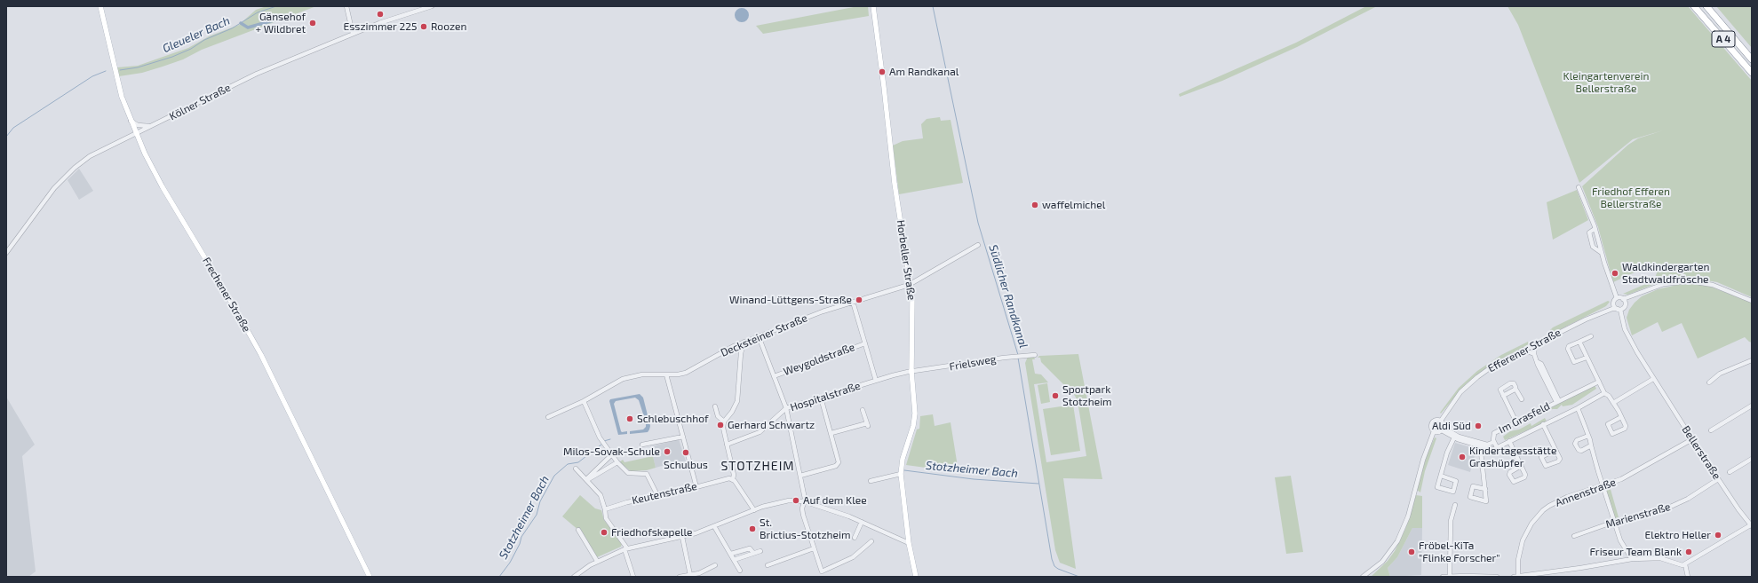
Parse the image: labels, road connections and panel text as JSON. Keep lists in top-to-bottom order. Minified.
{"streets":{"highway":["A 4"],"main road":["Horbeller Straße","Frechener Straße"],"street":["Kölner Straße","Decksteiner Straße","Efferener Straße","Weygoldstraße","Frielsweg","Hospitalstraße","Im Grasfeld","Bellerstraße","Annenstraße","Keutenstraße","Marienstraße"]},"crossings":[["Kölner Straße","Frechener Straße"],["Horbeller Straße","Decksteiner Straße"],["Horbeller Straße","Frielsweg"],["Horbeller Straße","Hospitalstraße"],["Efferener Straße","Bellerstraße"],["Frielsweg","Hospitalstraße"],["Bellerstraße","Annenstraße"],["Bellerstraße","Marienstraße"]],"districts":["STOTZHEIM"],"water":["Gleueler Bach","Südlicher Randkanal","Stotzheimer Bach"],"parks":["Kleingartenverein Bellerstraße","Friedhof Efferen Bellerstraße"],"places":["Esszimmer 225","Gänsehof + Wildbret","Roozen","Am Randkanal","waffelmichel","Waldkindergarten Stadtwaldfrösche","Winand-Lüttgens-Straße","Sportpark Stotzheim","Schlebuschhof","Gerhard Schwartz","Aldi Süd","Milos-Sovak-Schule","Schulbus","Kindertagesstätte Grashüpfer","Auf dem Klee","St. Brictius-Stotzheim","Friedhofskapelle","Elektro Heller","Fröbel-KiTa \"Flinke Forscher\"","Friseur Team Blank"]}
